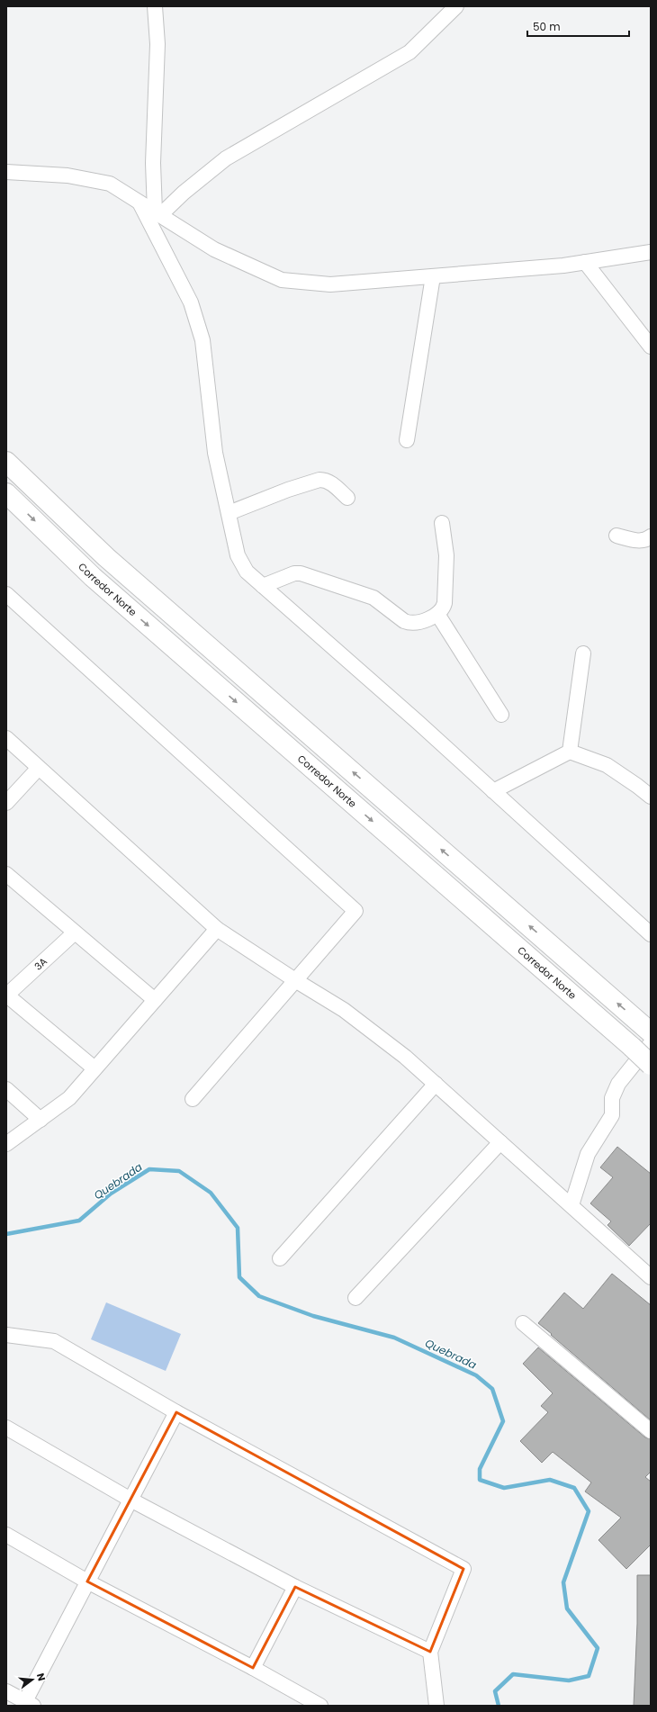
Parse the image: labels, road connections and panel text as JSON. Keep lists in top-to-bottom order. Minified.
{"streets":{"highway":["Corredor Norte"],"street":["3A"]},"water":["Quebrada"],"scale_bar":"50 m","north":"right"}
